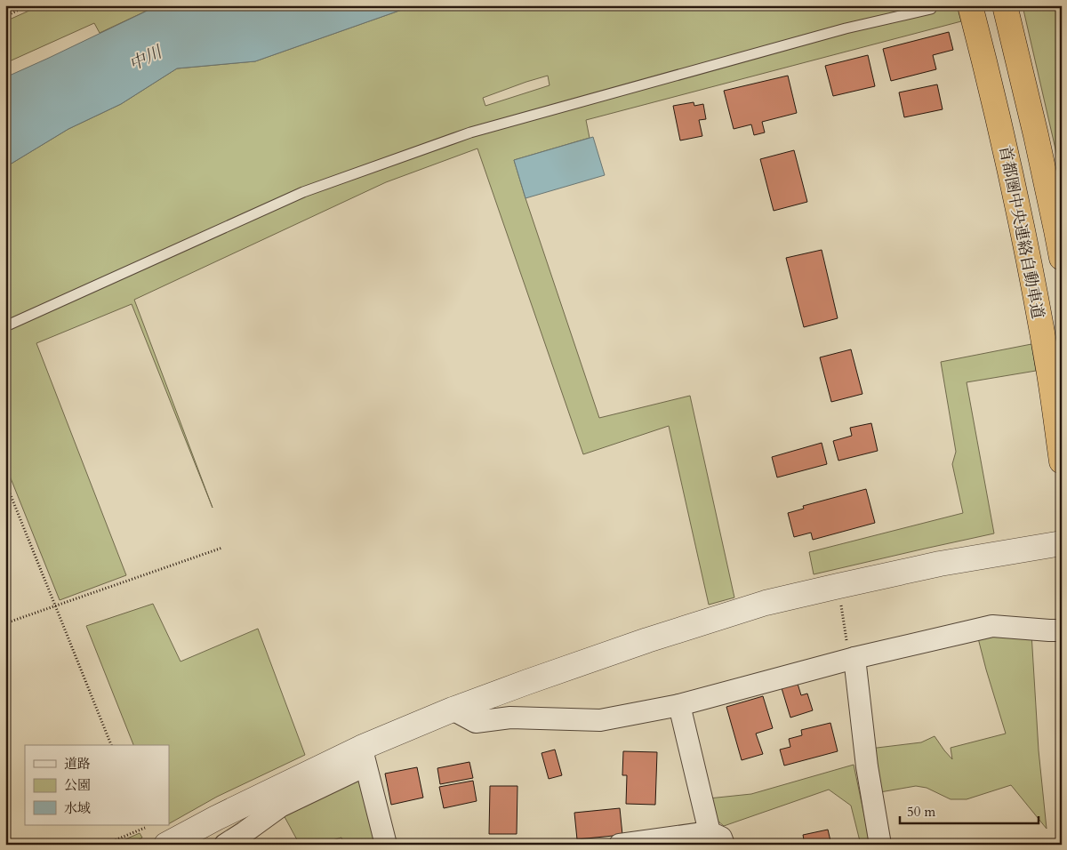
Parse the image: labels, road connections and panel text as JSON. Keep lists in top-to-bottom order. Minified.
{"streets":{"highway":["首都圏中央連絡自動車道"]},"water":["中川"],"legend":["道路","公園","水域"],"scale_bar":"50 m"}
